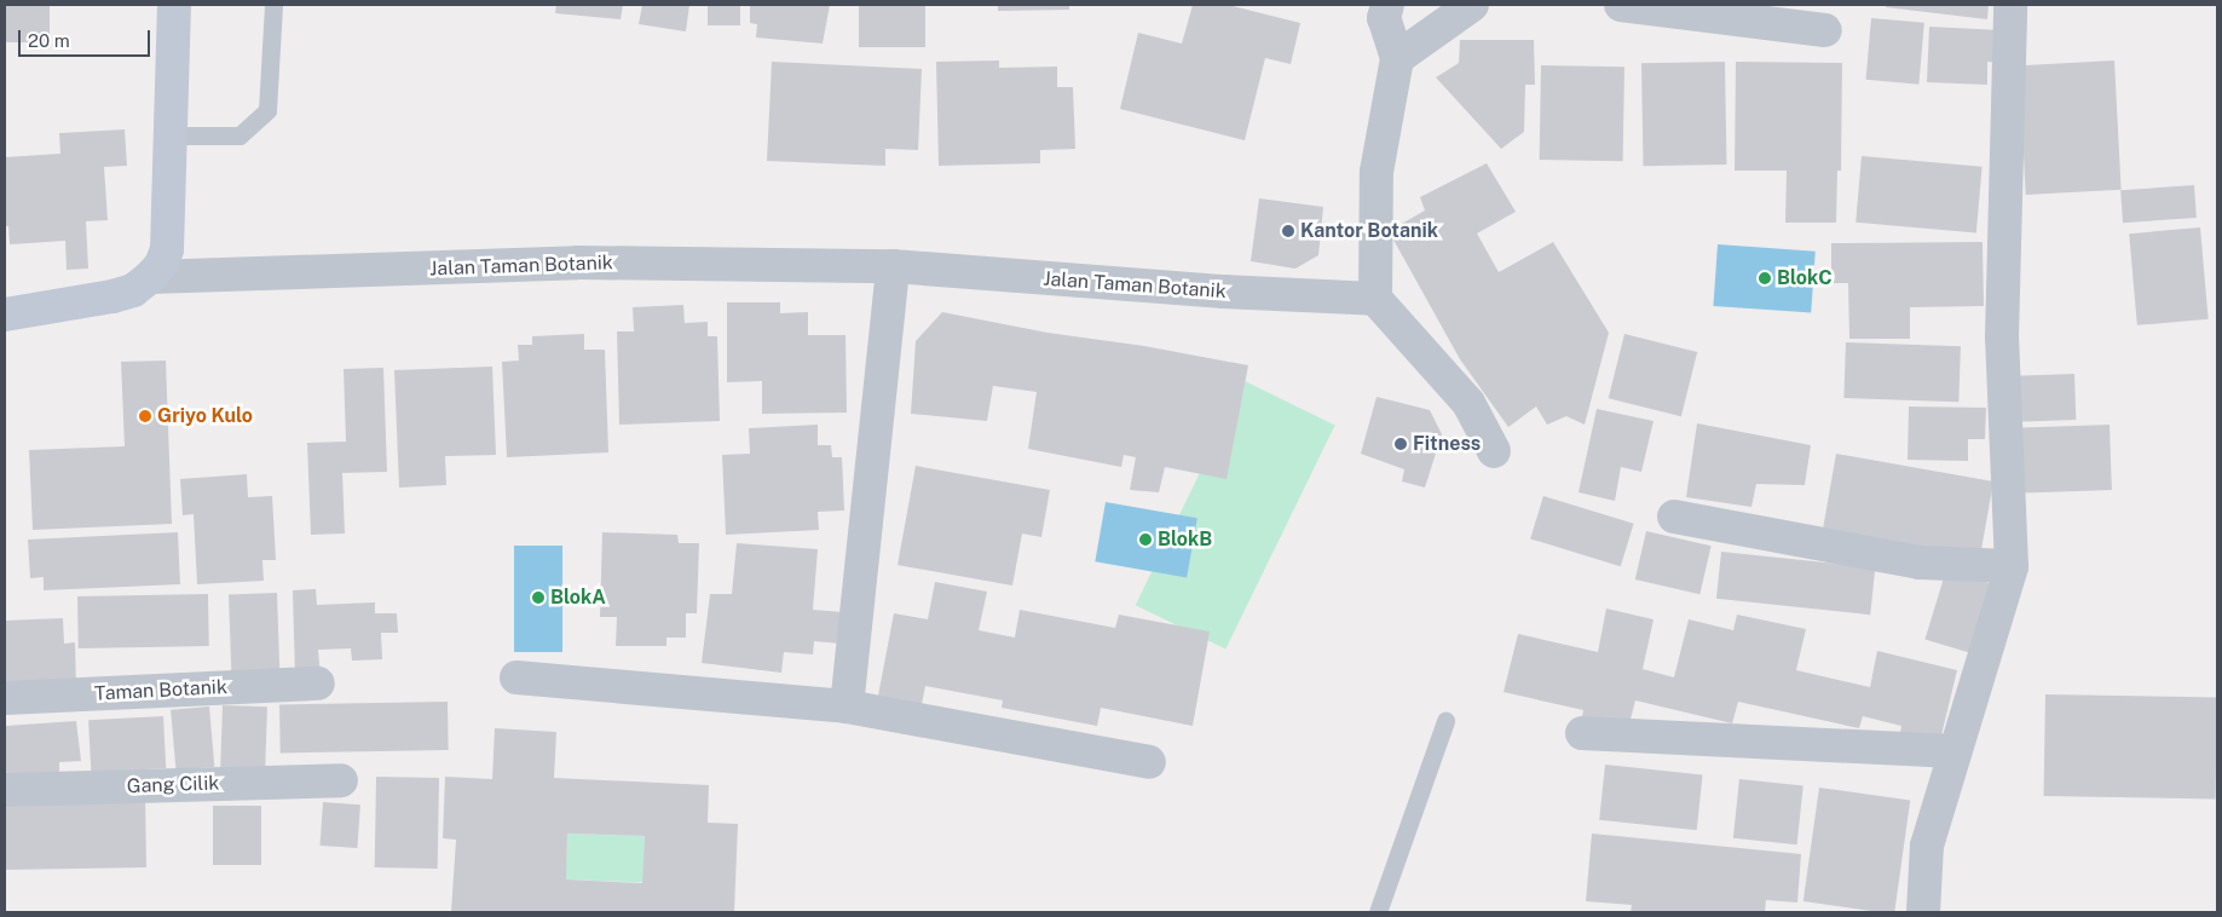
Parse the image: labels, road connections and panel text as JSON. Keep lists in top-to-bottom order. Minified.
{"streets":{"street":["Jalan Taman Botanik","Taman Botanik","Gang Cilik"]},"places":["Kantor Botanik","BlokC","Griyo Kulo","Fitness","BlokB","BlokA"],"scale_bar":"20 m"}
